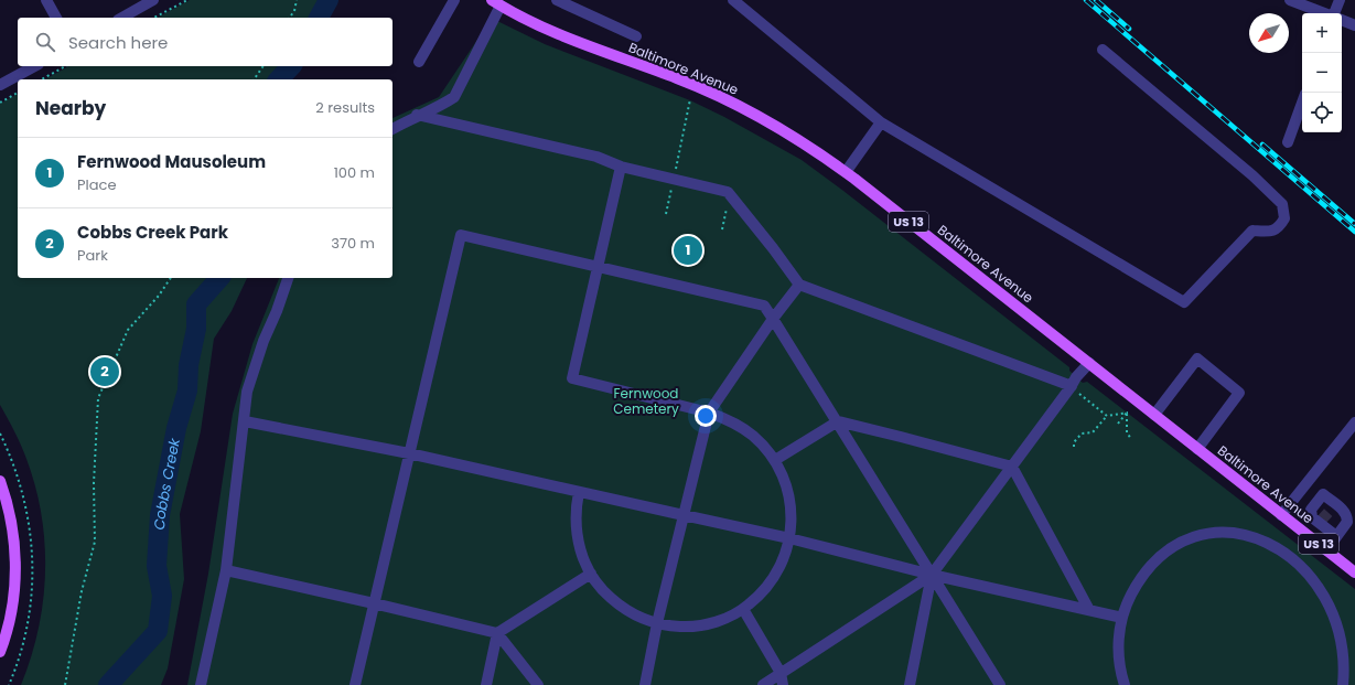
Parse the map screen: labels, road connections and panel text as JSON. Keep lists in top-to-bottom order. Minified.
{"streets":{"main road":["Baltimore Avenue","US 13"]},"water":["Cobbs Creek"],"parks":["Fernwood Cemetery"],"north":"bottom left","page":{"map_buttons":["+","−"],"search":"Search here","heading":["Nearby","2 results"],"list":[{"mark":"1","name":"Fernwood Mausoleum","note":"Place","value":"100 m"},{"mark":"2","name":"Cobbs Creek Park","note":"Park","value":"370 m"}],"pins":["1","2"]}}
